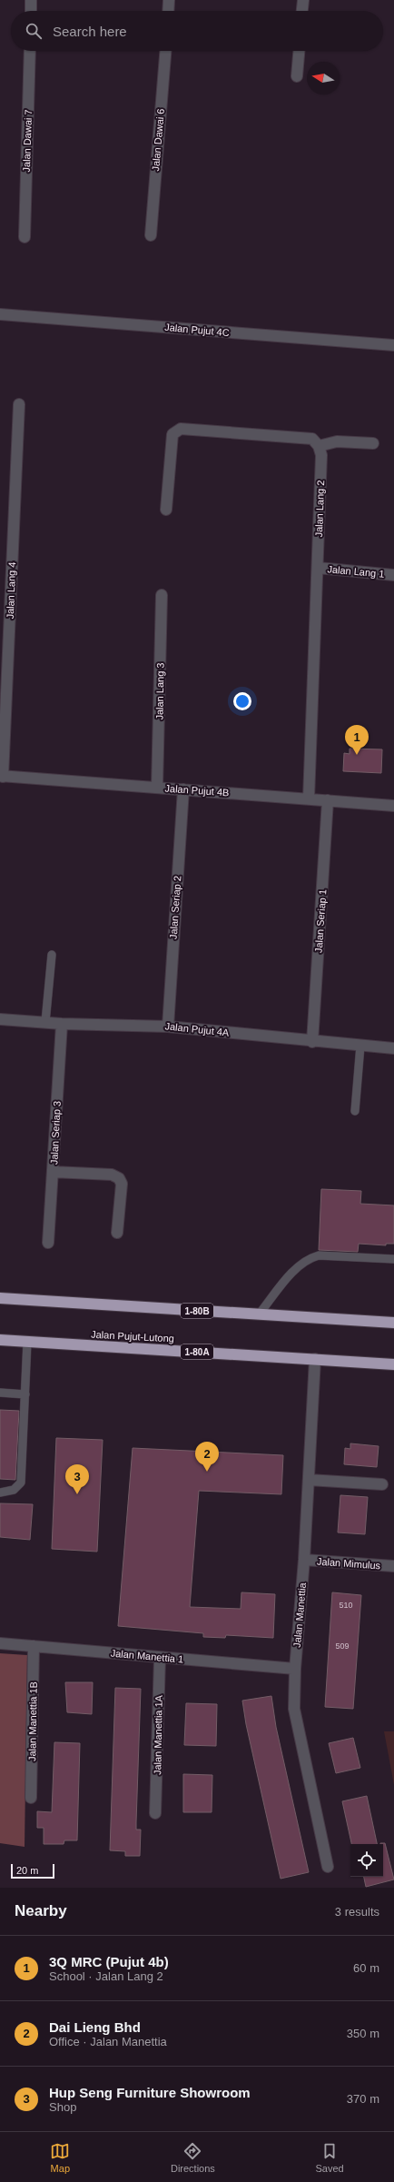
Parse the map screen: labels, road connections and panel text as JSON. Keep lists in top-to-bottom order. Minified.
{"streets":{"highway":["1-80B","Jalan Pujut-Lutong","1-80A"],"street":["Jalan Dawai 6","Jalan Dawai 7","Jalan Pujut 4C","Jalan Lang 2","Jalan Lang 1","Jalan Lang 4","Jalan Lang 3","Jalan Pujut 4B","Jalan Seriap 2","Jalan Seriap 1","Jalan Pujut 4A","Jalan Seriap 3","Jalan Mimulus","Jalan Manettia","Jalan Manettia 1","Jalan Manettia 1B","Jalan Manettia 1A"]},"crossings":[["Jalan Lang 2","Jalan Lang 1"],["Jalan Lang 2","Jalan Pujut 4B"],["Jalan Lang 4","Jalan Pujut 4B"],["Jalan Lang 3","Jalan Pujut 4B"],["Jalan Pujut 4B","Jalan Seriap 2"],["Jalan Pujut 4B","Jalan Seriap 1"],["Jalan Seriap 2","Jalan Pujut 4A"],["Jalan Seriap 1","Jalan Pujut 4A"],["Jalan Pujut 4A","Jalan Seriap 3"],["Jalan Pujut-Lutong","Jalan Manettia"],["Jalan Mimulus","Jalan Manettia"],["Jalan Manettia","Jalan Manettia 1"],["Jalan Manettia 1","Jalan Manettia 1B"],["Jalan Manettia 1","Jalan Manettia 1A"]],"house_numbers":["510","509"],"scale_bar":"20 m","north":"left","page":{"search":"Search here","pins":["1","2","3"],"scale":"20 m","heading":["Nearby","3 results"],"list":[{"mark":"1","name":"3Q MRC (Pujut 4b)","note":"School · Jalan Lang 2","value":"60 m"},{"mark":"2","name":"Dai Lieng Bhd","note":"Office · Jalan Manettia","value":"350 m"},{"mark":"3","name":"Hup Seng Furniture Showroom","note":"Shop","value":"370 m"}],"nav":["Map","Directions","Saved"]}}
